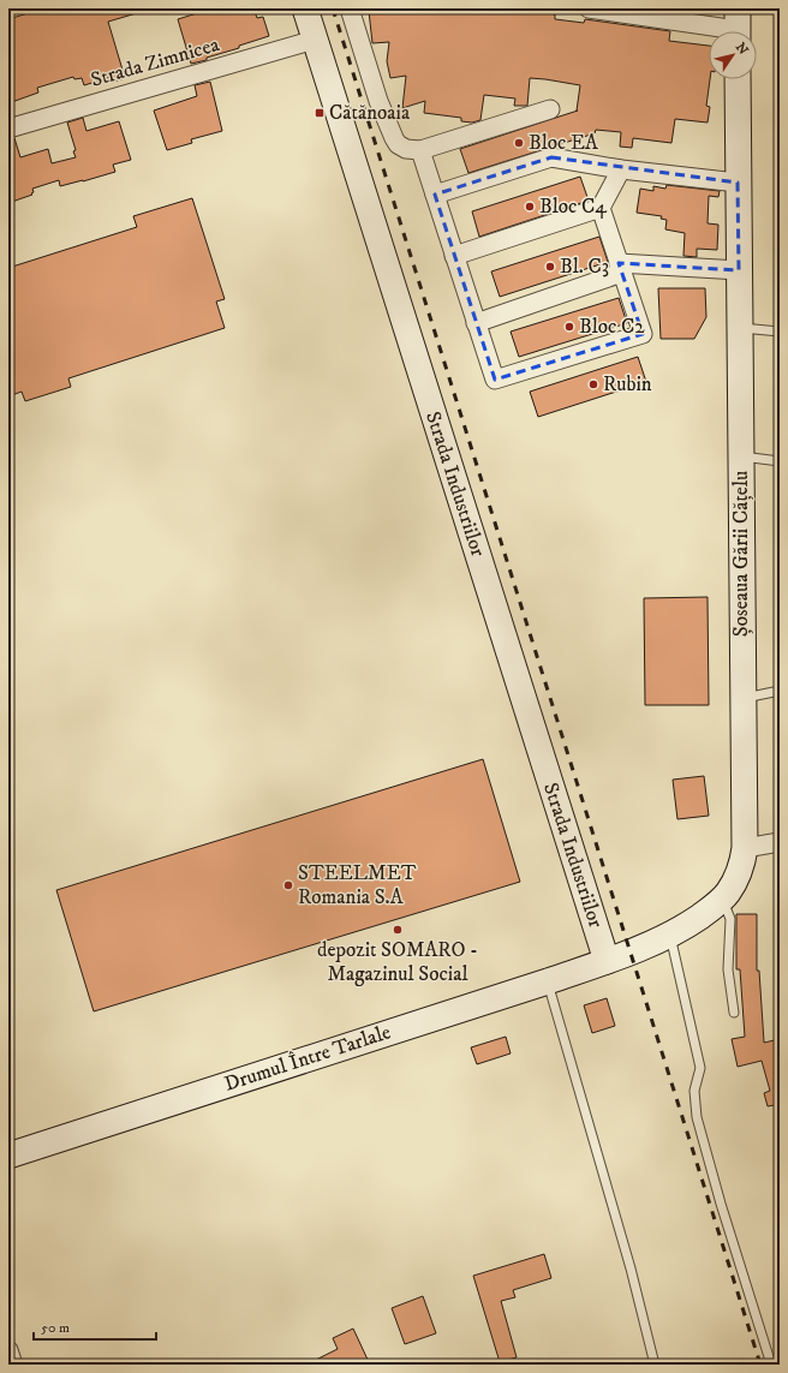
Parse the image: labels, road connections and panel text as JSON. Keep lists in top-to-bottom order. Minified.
{"streets":{"main road":["Strada Industriilor","Șoseaua Gării Cățelu","Drumul Între Tarlale"],"street":["Strada Zimnicea"]},"crossings":[["Strada Zimnicea","Strada Industriilor"],["Strada Industriilor","Șoseaua Gării Cățelu"],["Strada Industriilor","Drumul Între Tarlale"],["Șoseaua Gării Cățelu","Drumul Între Tarlale"]],"places":{"transit":["Cătănoaia"],"other":["Bloc EA","Bloc C4","Bl. C3","Bloc C2","Rubin","STEELMET Romania S.A","depozit SOMARO - Magazinul Social"]},"scale_bar":"50 m","north":"top right"}
